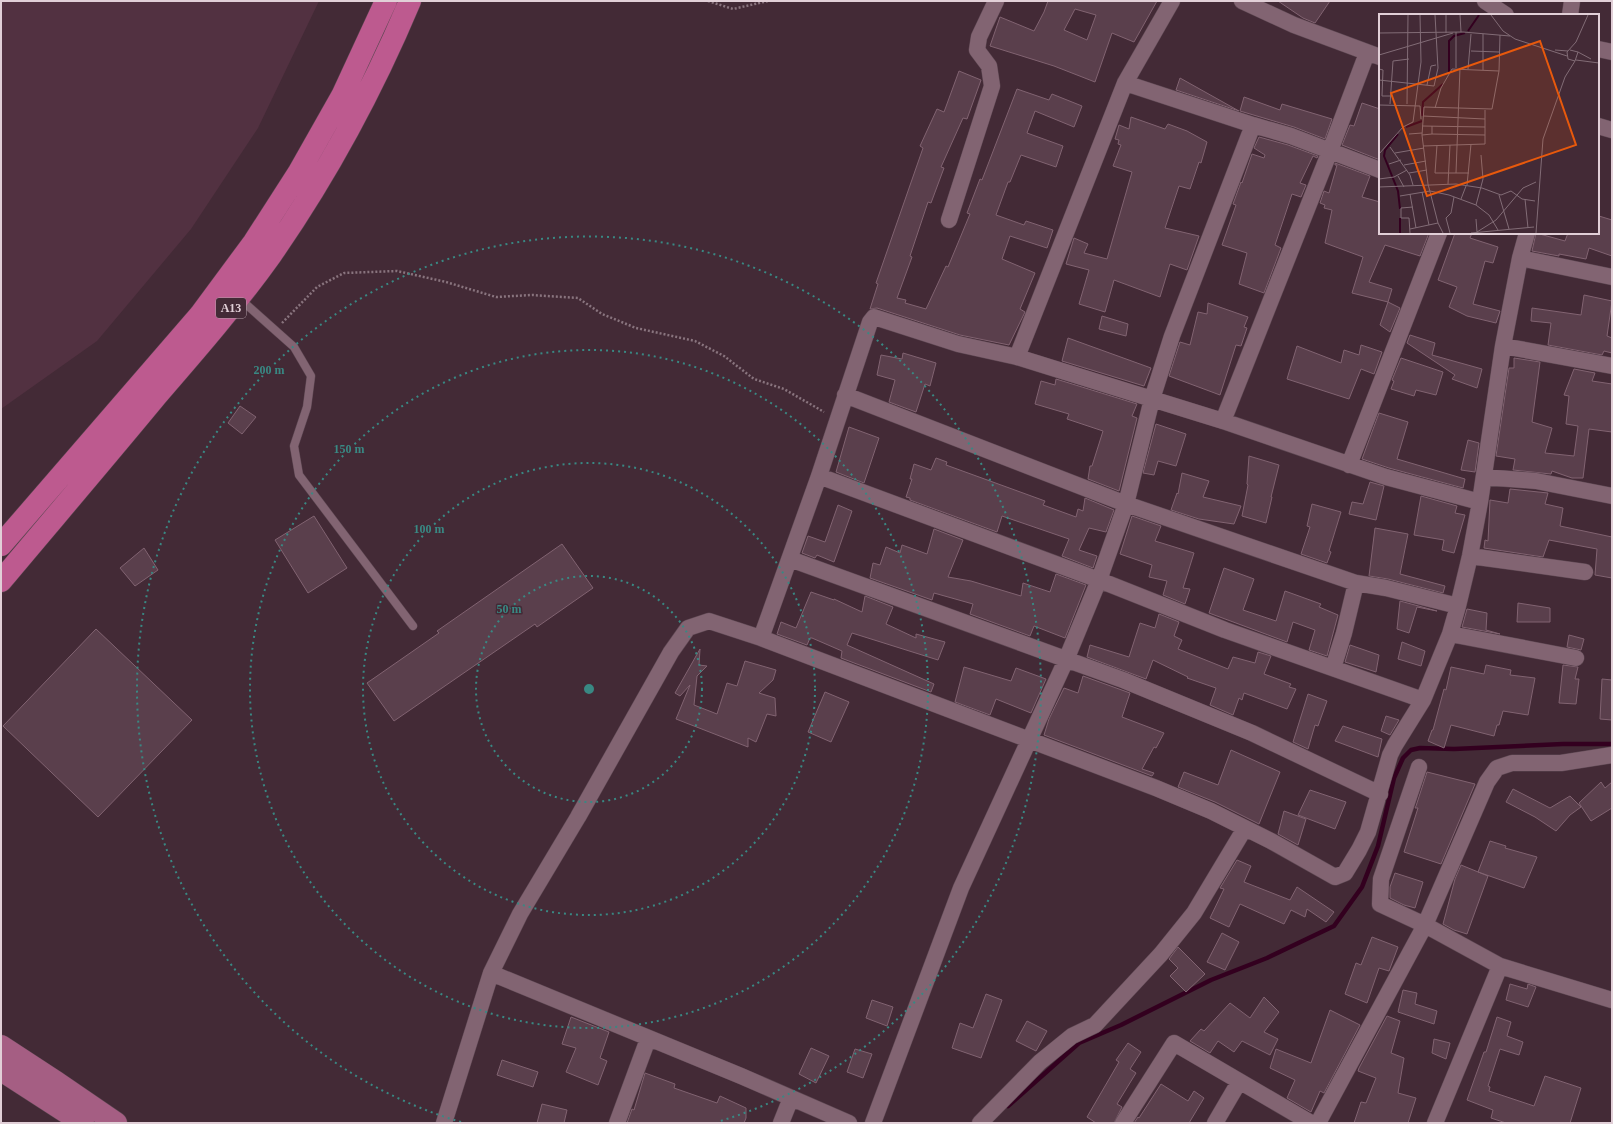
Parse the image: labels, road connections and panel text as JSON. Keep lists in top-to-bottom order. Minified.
{"streets":{"highway":["A13"]},"rings":["200 m","150 m","100 m","50 m"]}
